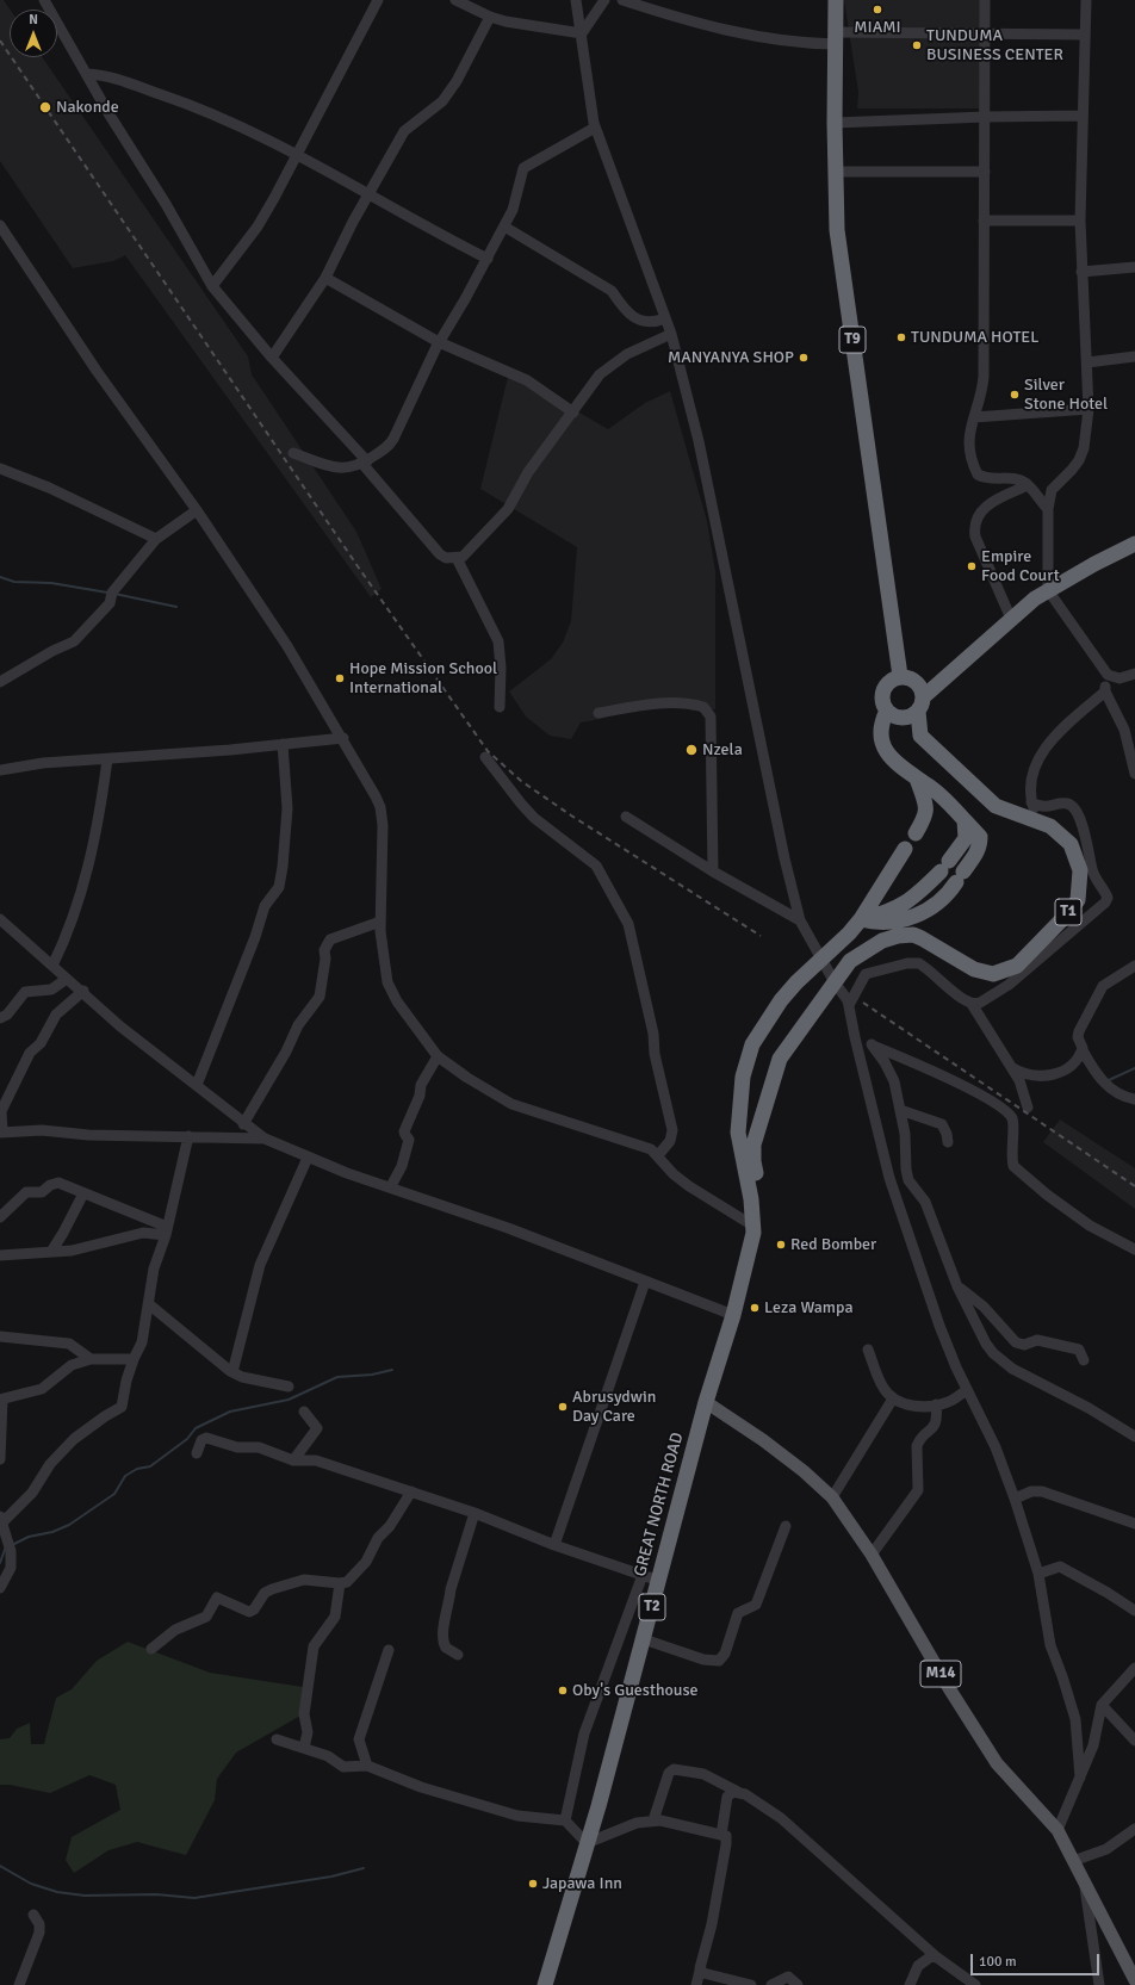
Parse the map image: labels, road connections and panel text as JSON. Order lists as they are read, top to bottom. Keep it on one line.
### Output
{"streets":{"highway":["T9","T1","GREAT NORTH ROAD","T2"],"main road":["M14"]},"crossings":[["T9","T1"],["T1","GREAT NORTH ROAD"],["GREAT NORTH ROAD","M14"]],"places":["MIAMI","TUNDUMA BUSINESS CENTER","Nakonde","TUNDUMA HOTEL","MANYANYA SHOP","Silver Stone Hotel","Empire Food Court","Hope Mission School International","Nzela","Red Bomber","Leza Wampa","Abrusydwin Day Care","Oby's Guesthouse","Japawa Inn"],"scale_bar":"100 m","north":"top"}
